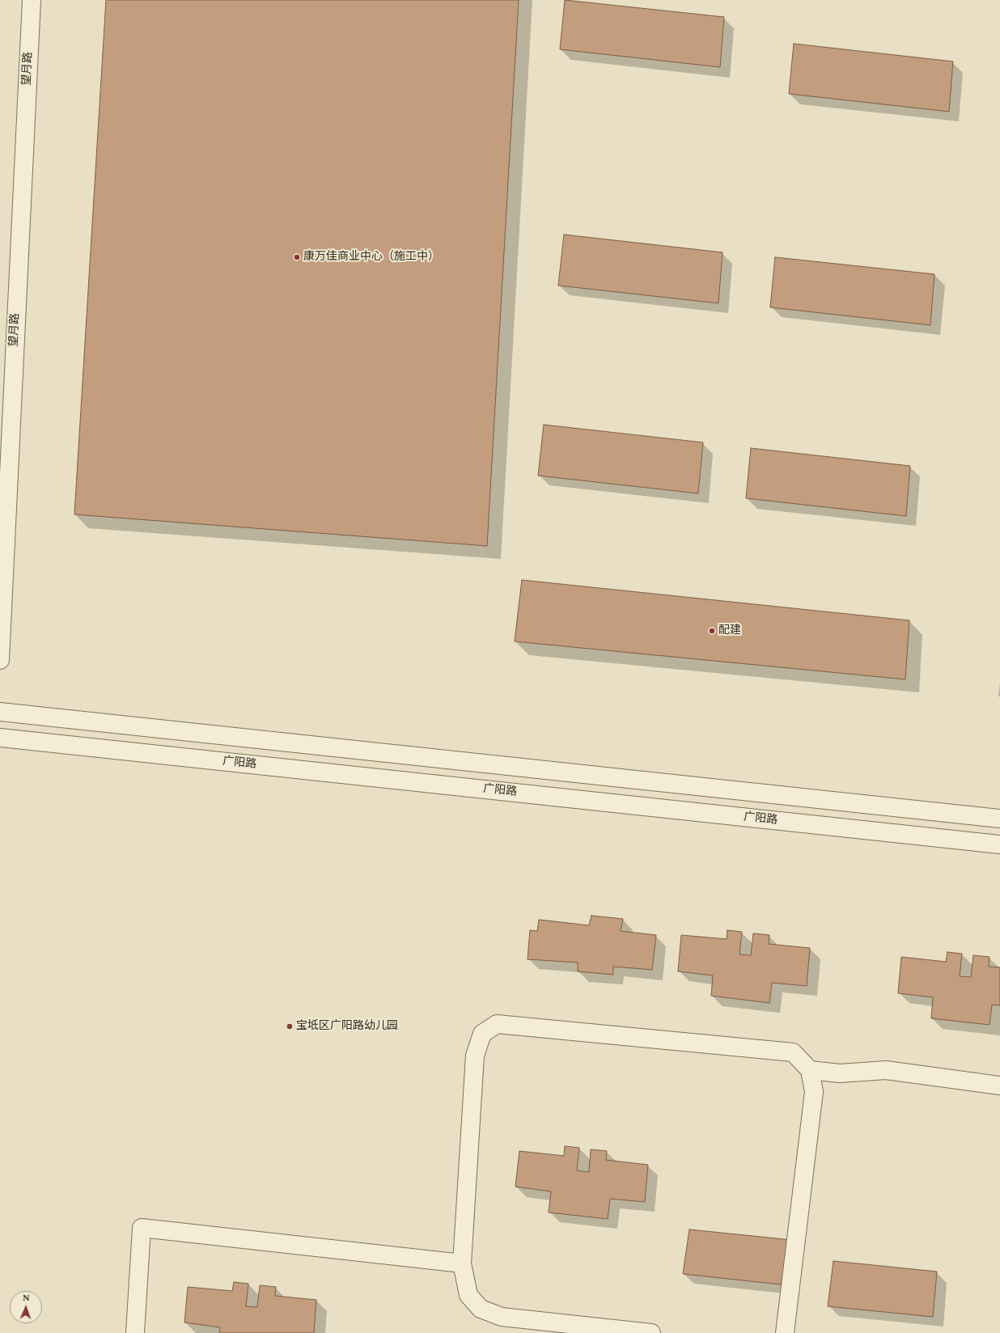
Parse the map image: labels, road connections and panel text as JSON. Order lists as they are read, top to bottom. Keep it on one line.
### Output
{"streets":{"street":["望月路","广阳路"]},"places":["康万佳商业中心（施工中）","配建","宝坻区广阳路幼儿园"],"north":"top"}
